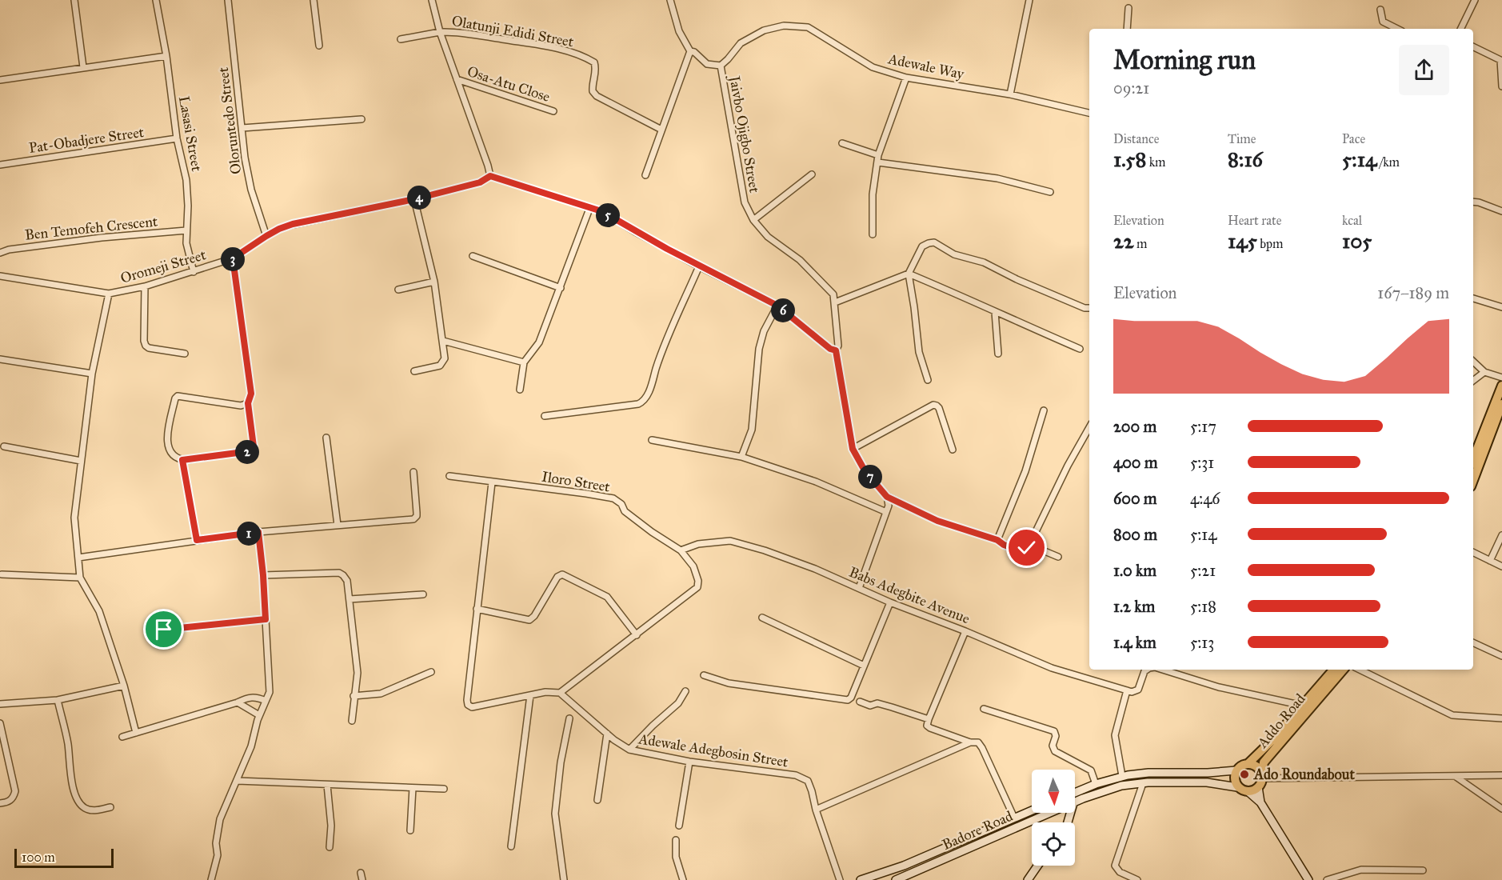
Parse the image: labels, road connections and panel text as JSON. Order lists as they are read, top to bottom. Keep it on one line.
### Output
{"streets":{"main road":["Addo Road","Badore Road"],"street":["Olatunji Edidi Street","Adewale Way","Osa-Atu Close","Oloruntedo Street","Lasasi Street","Jaivbo Ojigbo Street","Pat-Obadjere Street","Ben Temofeh Crescent","Oromeji Street","Iloro Street","Babs Adegbite Avenue","Adewale Adegbosin Street"]},"crossings":[["Olatunji Edidi Street","Osa-Atu Close"],["Olatunji Edidi Street","Oromeji Street"],["Adewale Way","Jaivbo Ojigbo Street"],["Oloruntedo Street","Oromeji Street"],["Lasasi Street","Pat-Obadjere Street"],["Lasasi Street","Ben Temofeh Crescent"],["Lasasi Street","Oromeji Street"],["Iloro Street","Babs Adegbite Avenue"],["Addo Road","Badore Road"]],"places":["Ado Roundabout"],"scale_bar":"100 m","north":"bottom","page":{"heading":["Morning run","09:21"],"stats":[["Distance","1.58 km"],["Time","8:16"],["Pace","5:14 /km"],["Elevation","22 m"],["Heart rate","145 bpm"],["kcal","105"]],"pins":["4","5","3","6","2","7","1"],"chart":["Elevation","167–189 m"],"list":[{"name":"200 m","note":"5:17"},{"name":"400 m","note":"5:31"},{"name":"600 m","note":"4:46"},{"name":"800 m","note":"5:14"},{"name":"1.0 km","note":"5:21"},{"name":"1.2 km","note":"5:18"},{"name":"1.4 km","note":"5:13"}],"scale":"100 m"}}
